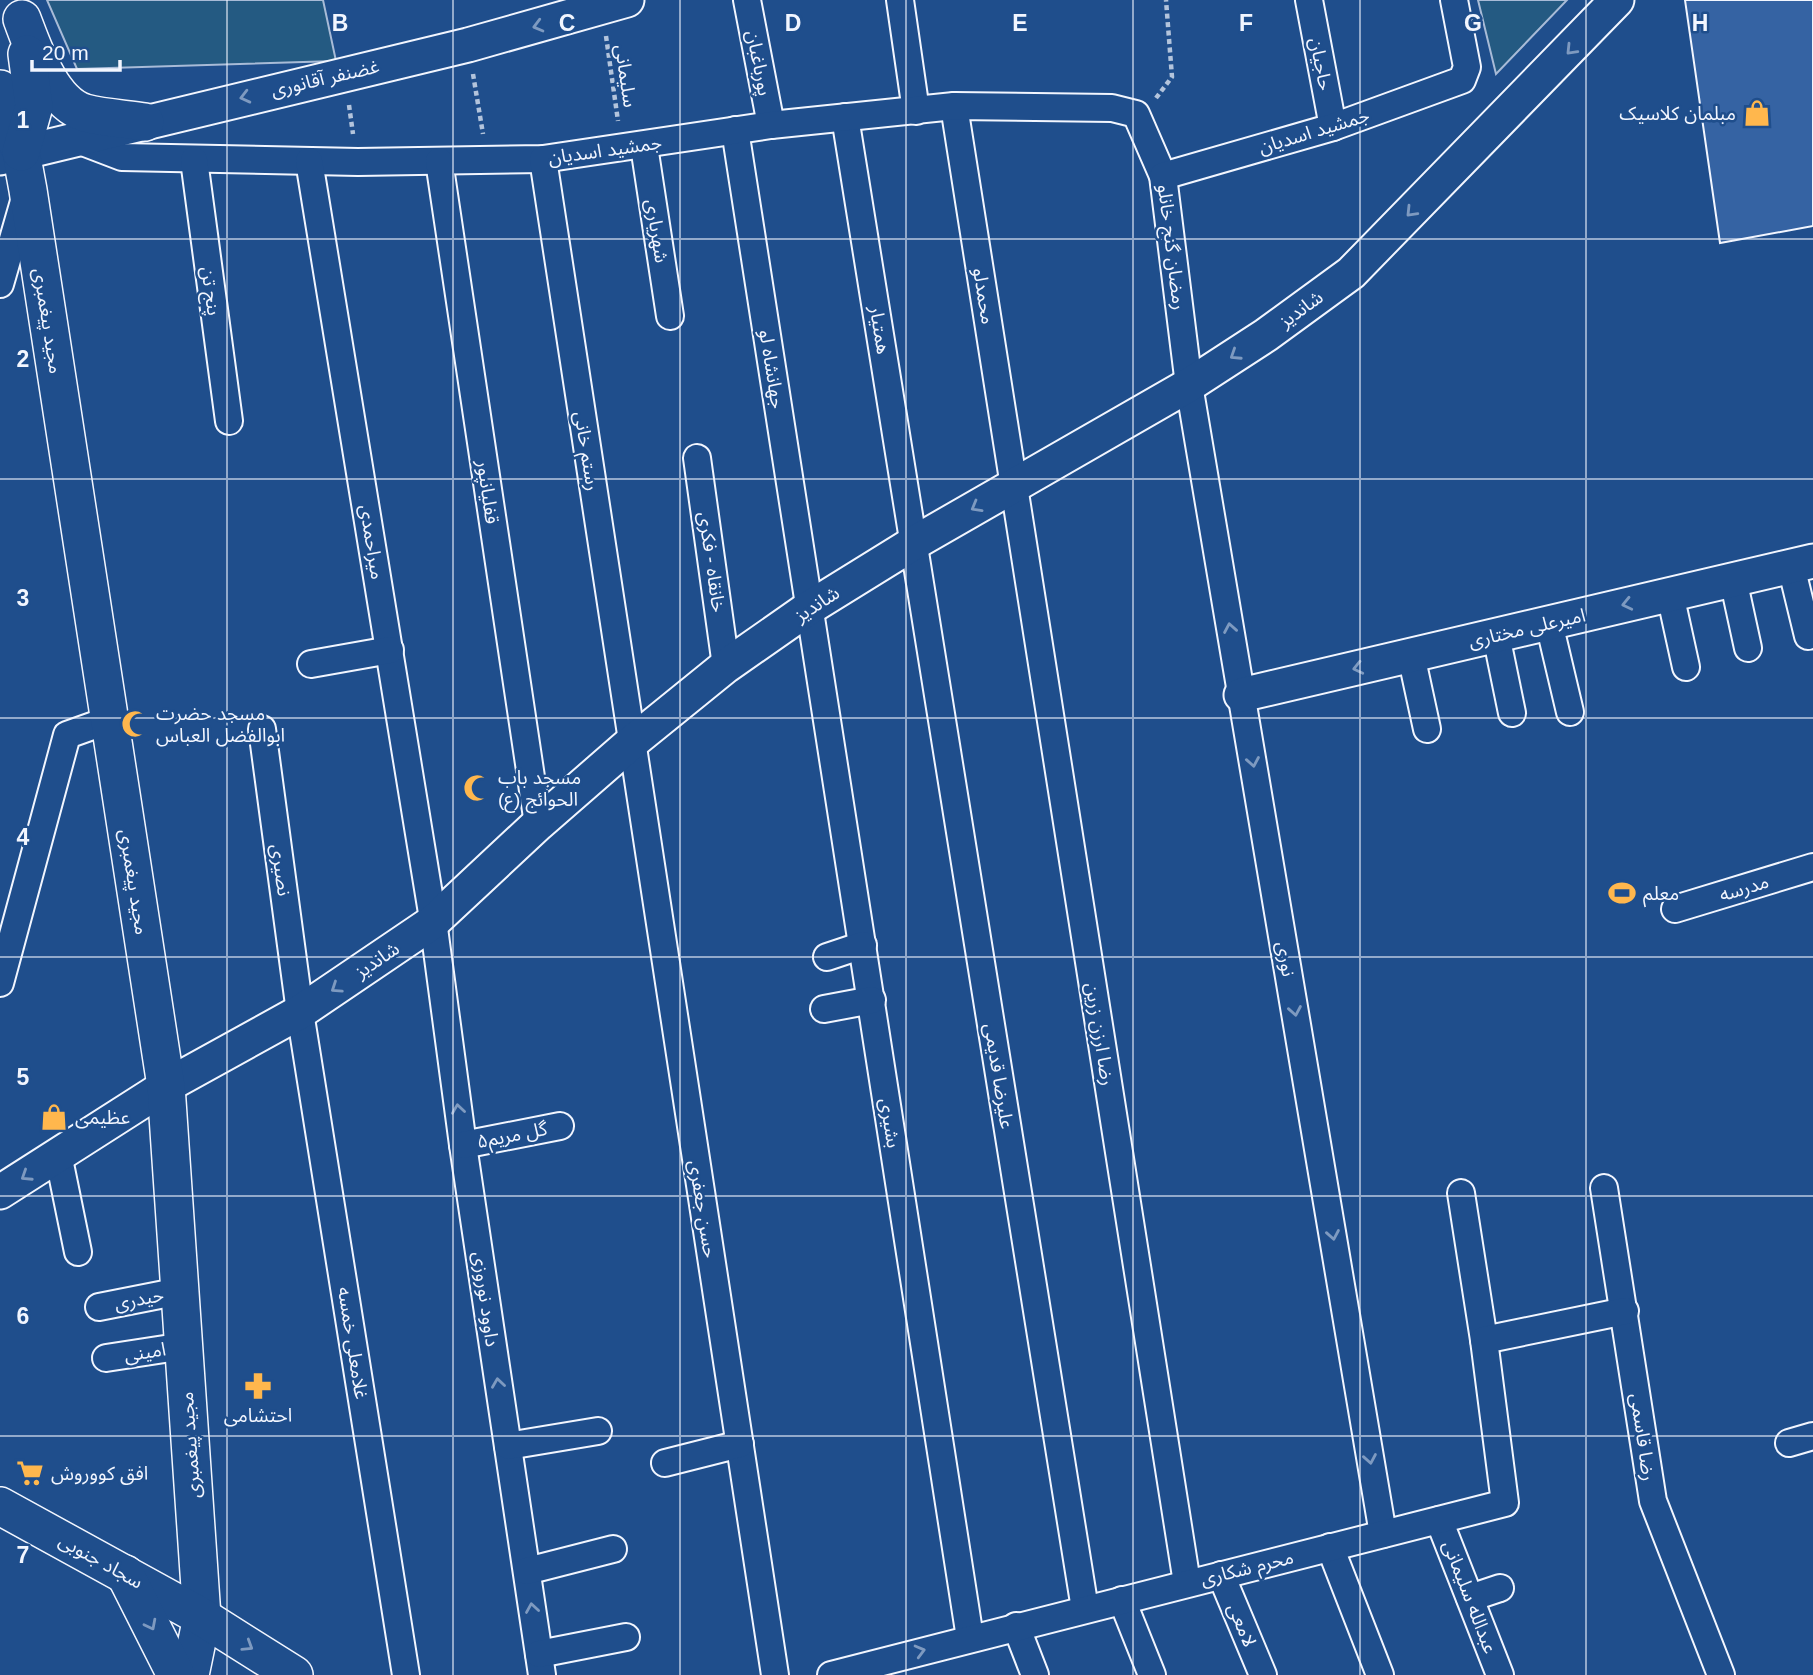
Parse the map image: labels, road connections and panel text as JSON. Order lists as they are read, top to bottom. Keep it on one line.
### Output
{"streets":{"main road":["مجید پیغمبری","سجاد جنوبی"],"street":["پورباغبان","حاجیان","غضنفر آقانوری","جمشید اسدیان","شهریاری","رمضان گنج خانلو","پنج تن","محمدلو","شاندیز","همتیار","جهانشاه لو","رستم خانی","قفلیانپور","میراحمدی","خانقاه - فکری","امیرعلی مختاری","نصیری","مدرسه","نوری","رضا ارزن زرین","علیرضا قدیمی","بشیری","گل مریم۵","حسن جعفری","حیدری","داوود نوروزی","غلامعلی خمسه","امینی","رضا قاسمی","محرم شکاری","عبدالله سلیمانی","لامعی"],"path":["سلیمانی"]},"crossings":[["پورباغبان","جمشید اسدیان"],["حاجیان","جمشید اسدیان"],["سلیمانی","غضنفر آقانوری"],["سلیمانی","جمشید اسدیان"],["سلیمانی","شهریاری"],["غضنفر آقانوری","جمشید اسدیان"],["غضنفر آقانوری","مجید پیغمبری"],["جمشید اسدیان","شهریاری"],["جمشید اسدیان","رمضان گنج خانلو"],["جمشید اسدیان","پنج تن"],["جمشید اسدیان","محمدلو"],["جمشید اسدیان","همتیار"],["جمشید اسدیان","جهانشاه لو"],["جمشید اسدیان","رستم خانی"],["جمشید اسدیان","قفلیانپور"],["جمشید اسدیان","میراحمدی"],["رمضان گنج خانلو","شاندیز"],["رمضان گنج خانلو","نوری"],["محمدلو","شاندیز"],["محمدلو","رضا ارزن زرین"],["شاندیز","مجید پیغمبری"],["شاندیز","همتیار"],["شاندیز","جهانشاه لو"],["شاندیز","رستم خانی"],["شاندیز","قفلیانپور"],["شاندیز","میراحمدی"],["شاندیز","خانقاه - فکری"],["شاندیز","نصیری"],["شاندیز","نوری"],["شاندیز","رضا ارزن زرین"],["شاندیز","علیرضا قدیمی"],["شاندیز","بشیری"],["شاندیز","حسن جعفری"],["شاندیز","داوود نوروزی"],["شاندیز","غلامعلی خمسه"],["مجید پیغمبری","حیدری"],["مجید پیغمبری","امینی"],["مجید پیغمبری","سجاد جنوبی"],["همتیار","علیرضا قدیمی"],["جهانشاه لو","بشیری"],["رستم خانی","حسن جعفری"],["میراحمدی","داوود نوروزی"],["امیرعلی مختاری","نوری"],["نصیری","غلامعلی خمسه"],["نوری","محرم شکاری"],["رضا ارزن زرین","محرم شکاری"],["علیرضا قدیمی","محرم شکاری"],["بشیری","محرم شکاری"],["گل مریم۵","داوود نوروزی"],["محرم شکاری","عبدالله سلیمانی"],["محرم شکاری","لامعی"]],"one_way":["غضنفر آقانوری","شاندیز","امیرعلی مختاری","داوود نوروزی"],"places":{"shop":["مبلمان کلاسیک","عظیمی"],"mosque":["مسجد حضرت ابوالفضل العباس","مسجد باب الحوائج (ع)"],"sports":["معلم"],"pharmacy":["احتشامی"],"supermarket":["افق کووروش"]},"scale_bar":"20 m","grid":{"columns":["B","C","D","E","F","G","H"],"rows":["1","2","3","4","5","6","7"]}}
